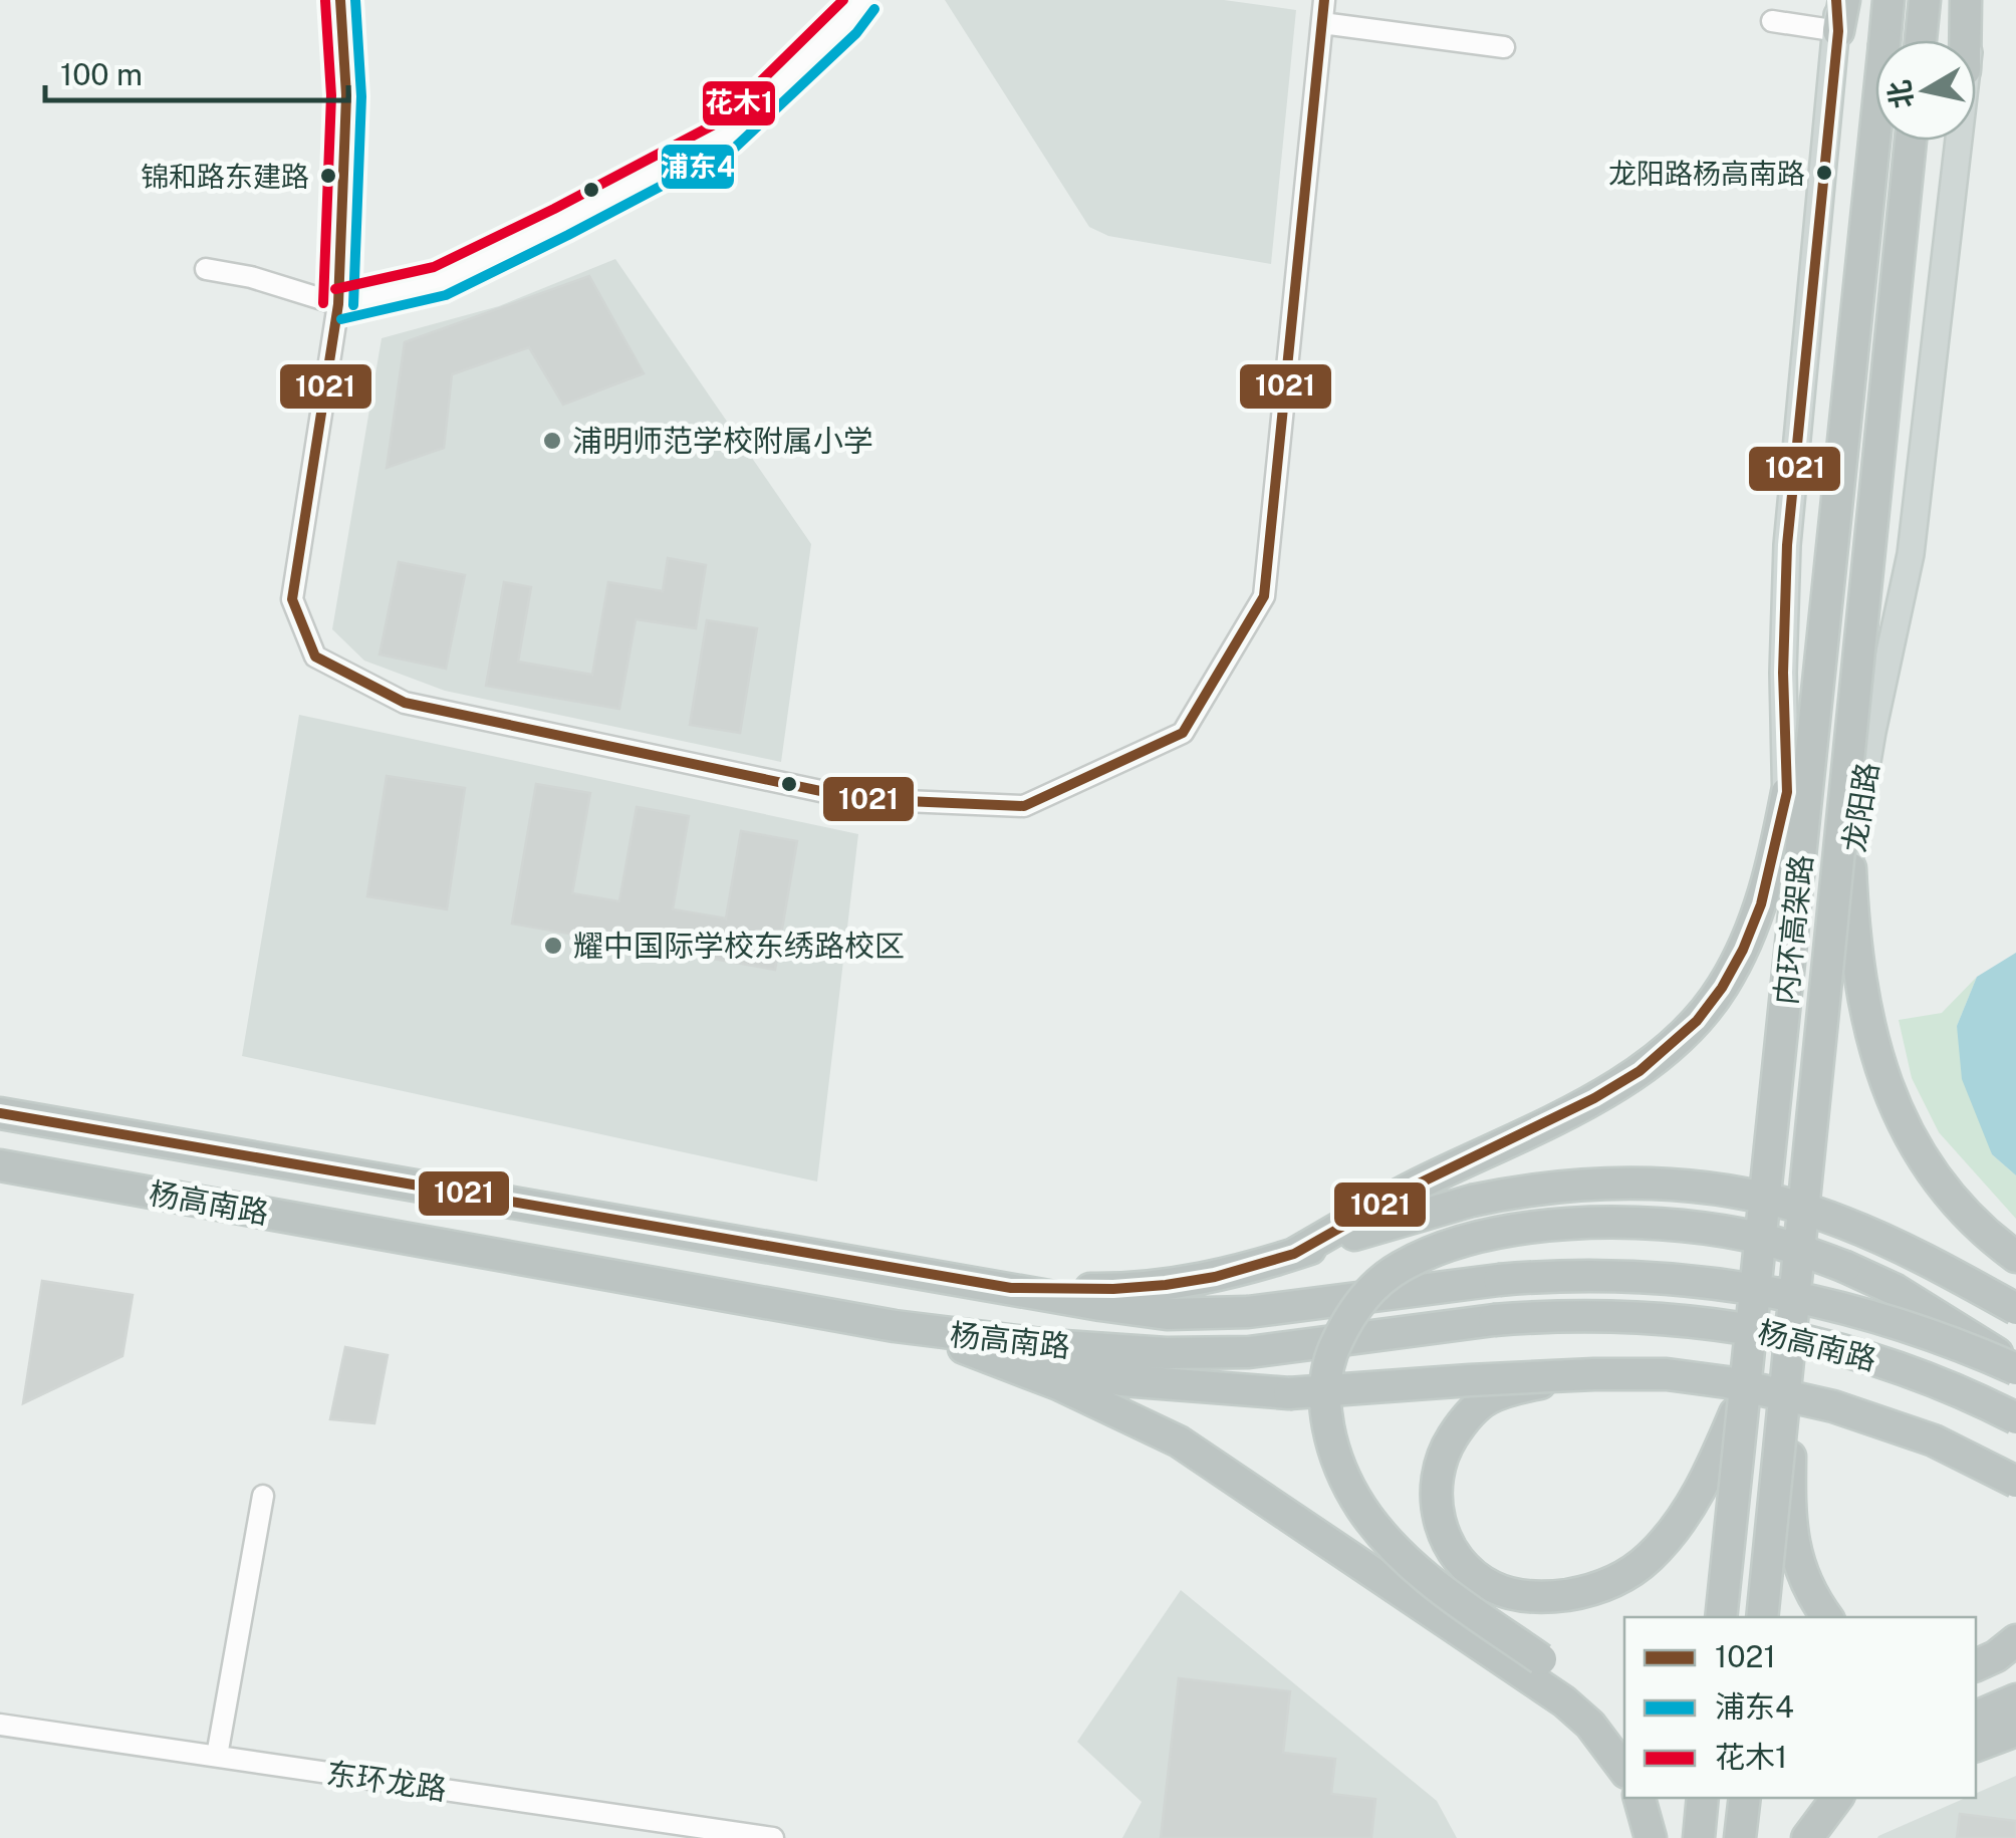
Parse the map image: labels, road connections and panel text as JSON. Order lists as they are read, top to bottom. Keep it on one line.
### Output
{"streets":{"highway":["内环高架路","杨高南路"],"main road":["龙阳路"],"street":["东环龙路"]},"places":["龙阳路杨高南路","锦和路东建路","浦明师范学校附属小学","耀中国际学校东绣路校区"],"lines":["transit line 1021","transit line 浦东4","transit line 花木1"],"legend":["1021","浦东4","花木1"],"scale_bar":"100 m","north":"left"}
